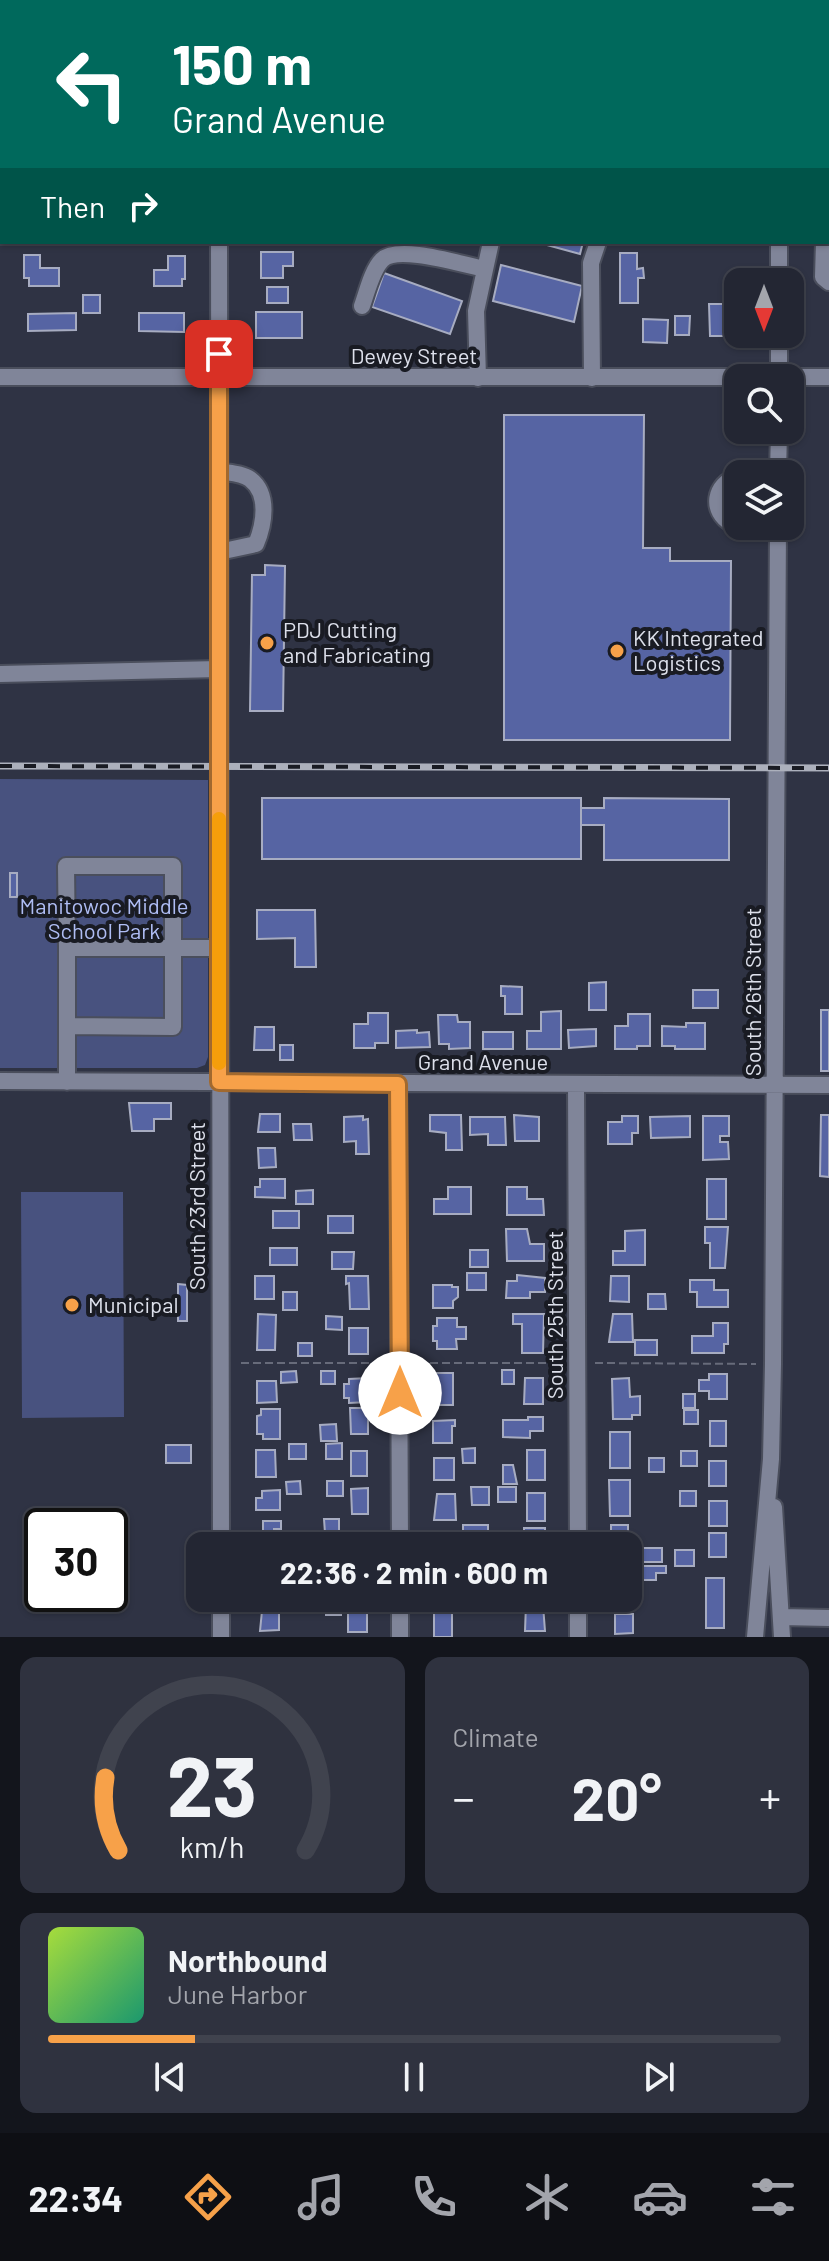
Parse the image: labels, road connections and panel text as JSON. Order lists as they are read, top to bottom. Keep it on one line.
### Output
{"streets":{"street":["Dewey Street","South 26th Street","Grand Avenue","South 23rd Street","South 25th Street"]},"crossings":[["Dewey Street","South 23rd Street"],["South 26th Street","Grand Avenue"],["Grand Avenue","South 23rd Street"],["Grand Avenue","South 25th Street"]],"parks":["Manitowoc Middle School Park"],"places":["PDJ Cutting and Fabricating","KK Integrated Logistics","Municipal"],"north":"bottom","page":{"turn":["150 m","Grand Avenue"],"then":"Then","limit":"30","trip":"22:36 · 2 min · 600 m","tile":"Climate","heat":["−","20°","+"],"song":["Northbound","June Harbor"],"tabs":"22:34","gauge":["23","km/h"]}}
